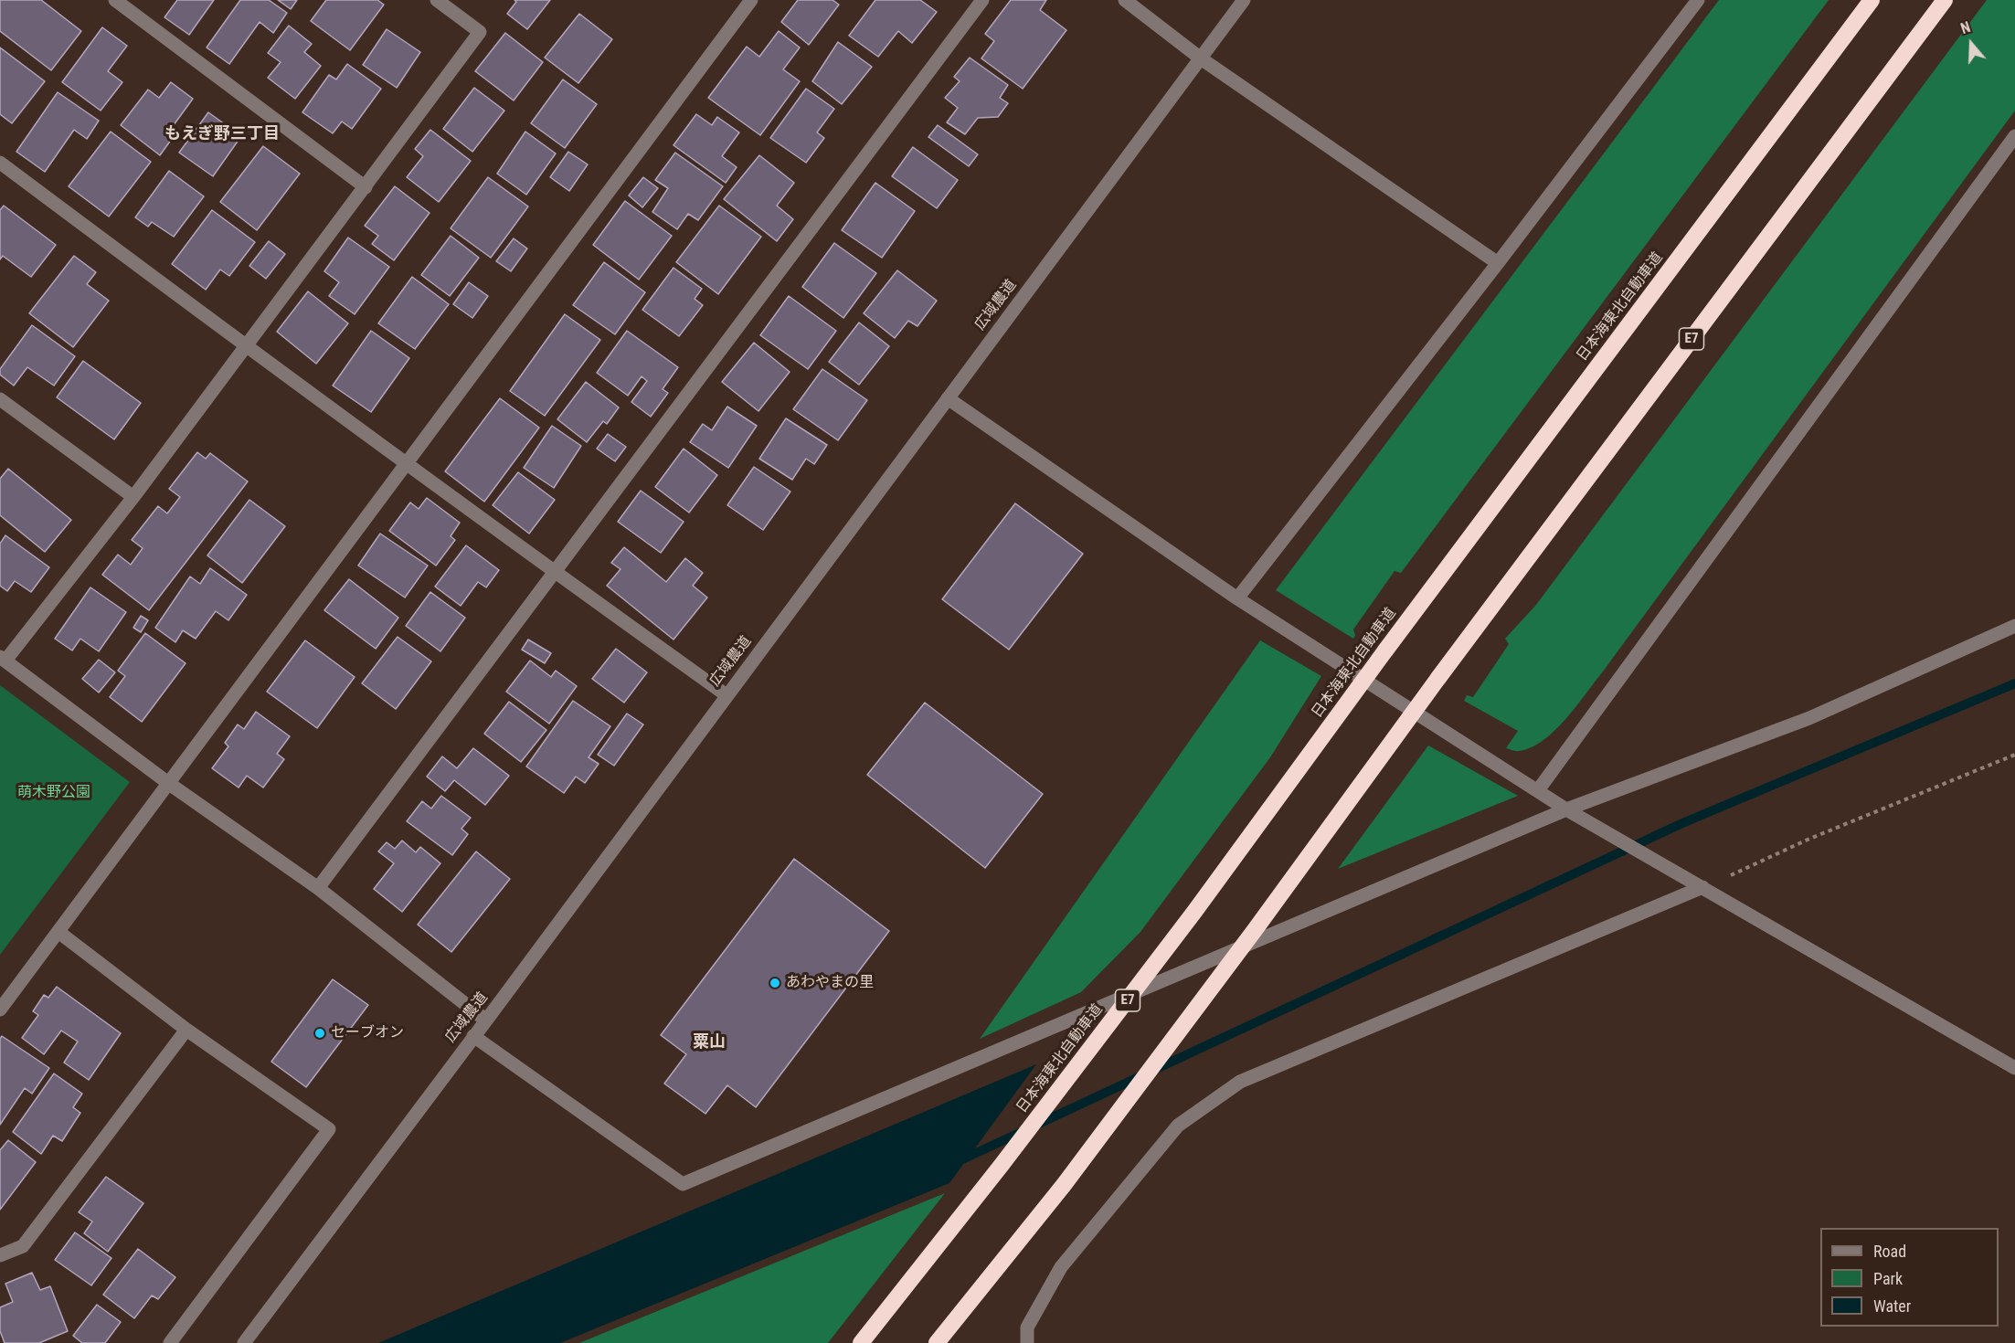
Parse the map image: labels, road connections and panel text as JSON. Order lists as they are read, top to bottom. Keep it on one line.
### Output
{"streets":{"highway":["日本海東北自動車道","E7"],"street":["広域農道"]},"districts":["もえぎ野三丁目","粟山"],"parks":["萌木野公園"],"places":["あわやまの里","セーブオン"],"legend":["Road","Park","Water"],"north":"top"}
